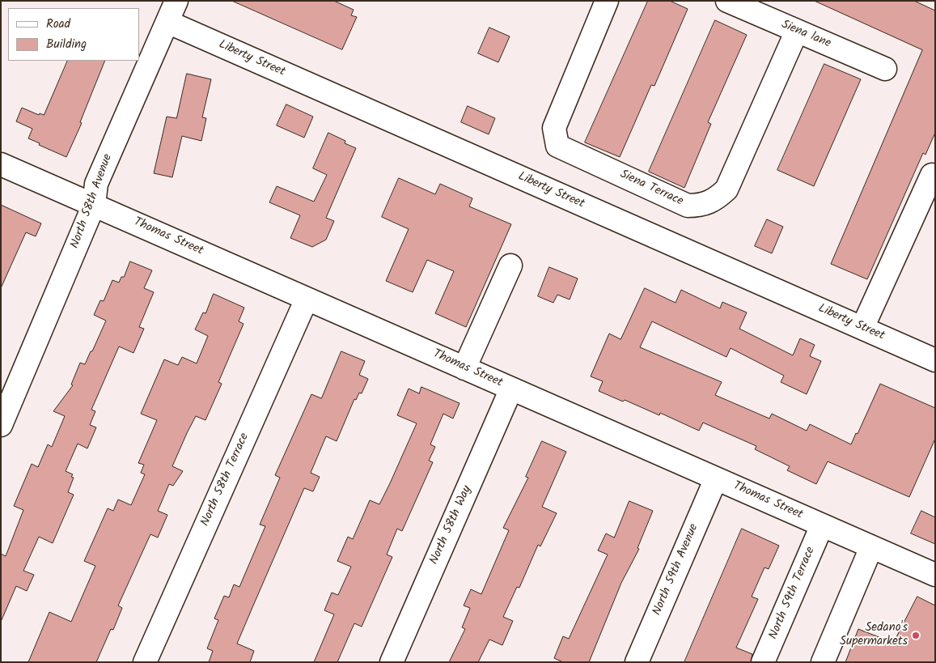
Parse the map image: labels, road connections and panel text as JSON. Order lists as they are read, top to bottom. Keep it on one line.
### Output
{"streets":{"street":["Siena lane","Liberty Street","Siena Terrace","North 58th Avenue","Thomas Street","North 58th Terrace","North 58th Way","North 59th Avenue","North 59th Terrace"]},"crossings":[["Siena lane","Siena Terrace"],["Liberty Street","North 58th Avenue"],["North 58th Avenue","Thomas Street"],["Thomas Street","North 58th Terrace"],["Thomas Street","North 58th Way"],["Thomas Street","North 59th Avenue"],["Thomas Street","North 59th Terrace"]],"places":["Sedano's Supermarkets"],"legend":["Road","Building"]}
